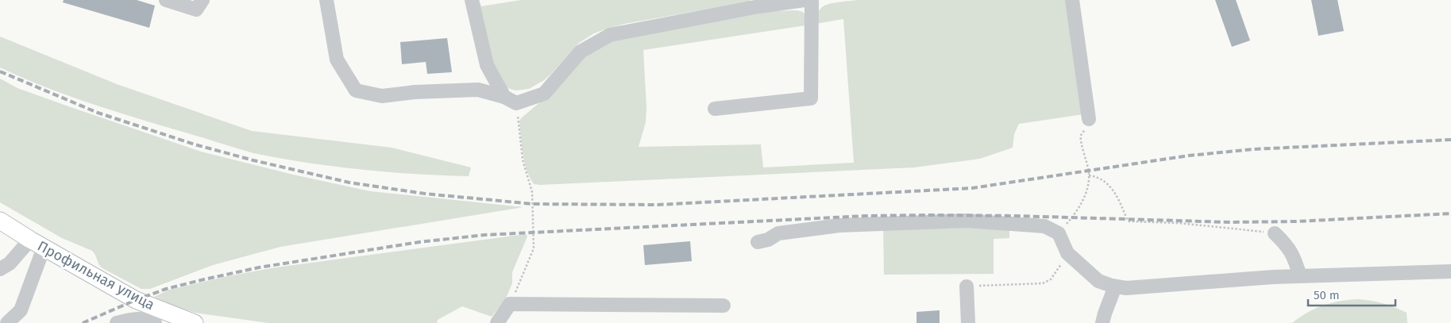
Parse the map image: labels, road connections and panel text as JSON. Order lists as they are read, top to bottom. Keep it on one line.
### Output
{"streets":{"main road":["Профильная улица"]},"scale_bar":"50 m"}
